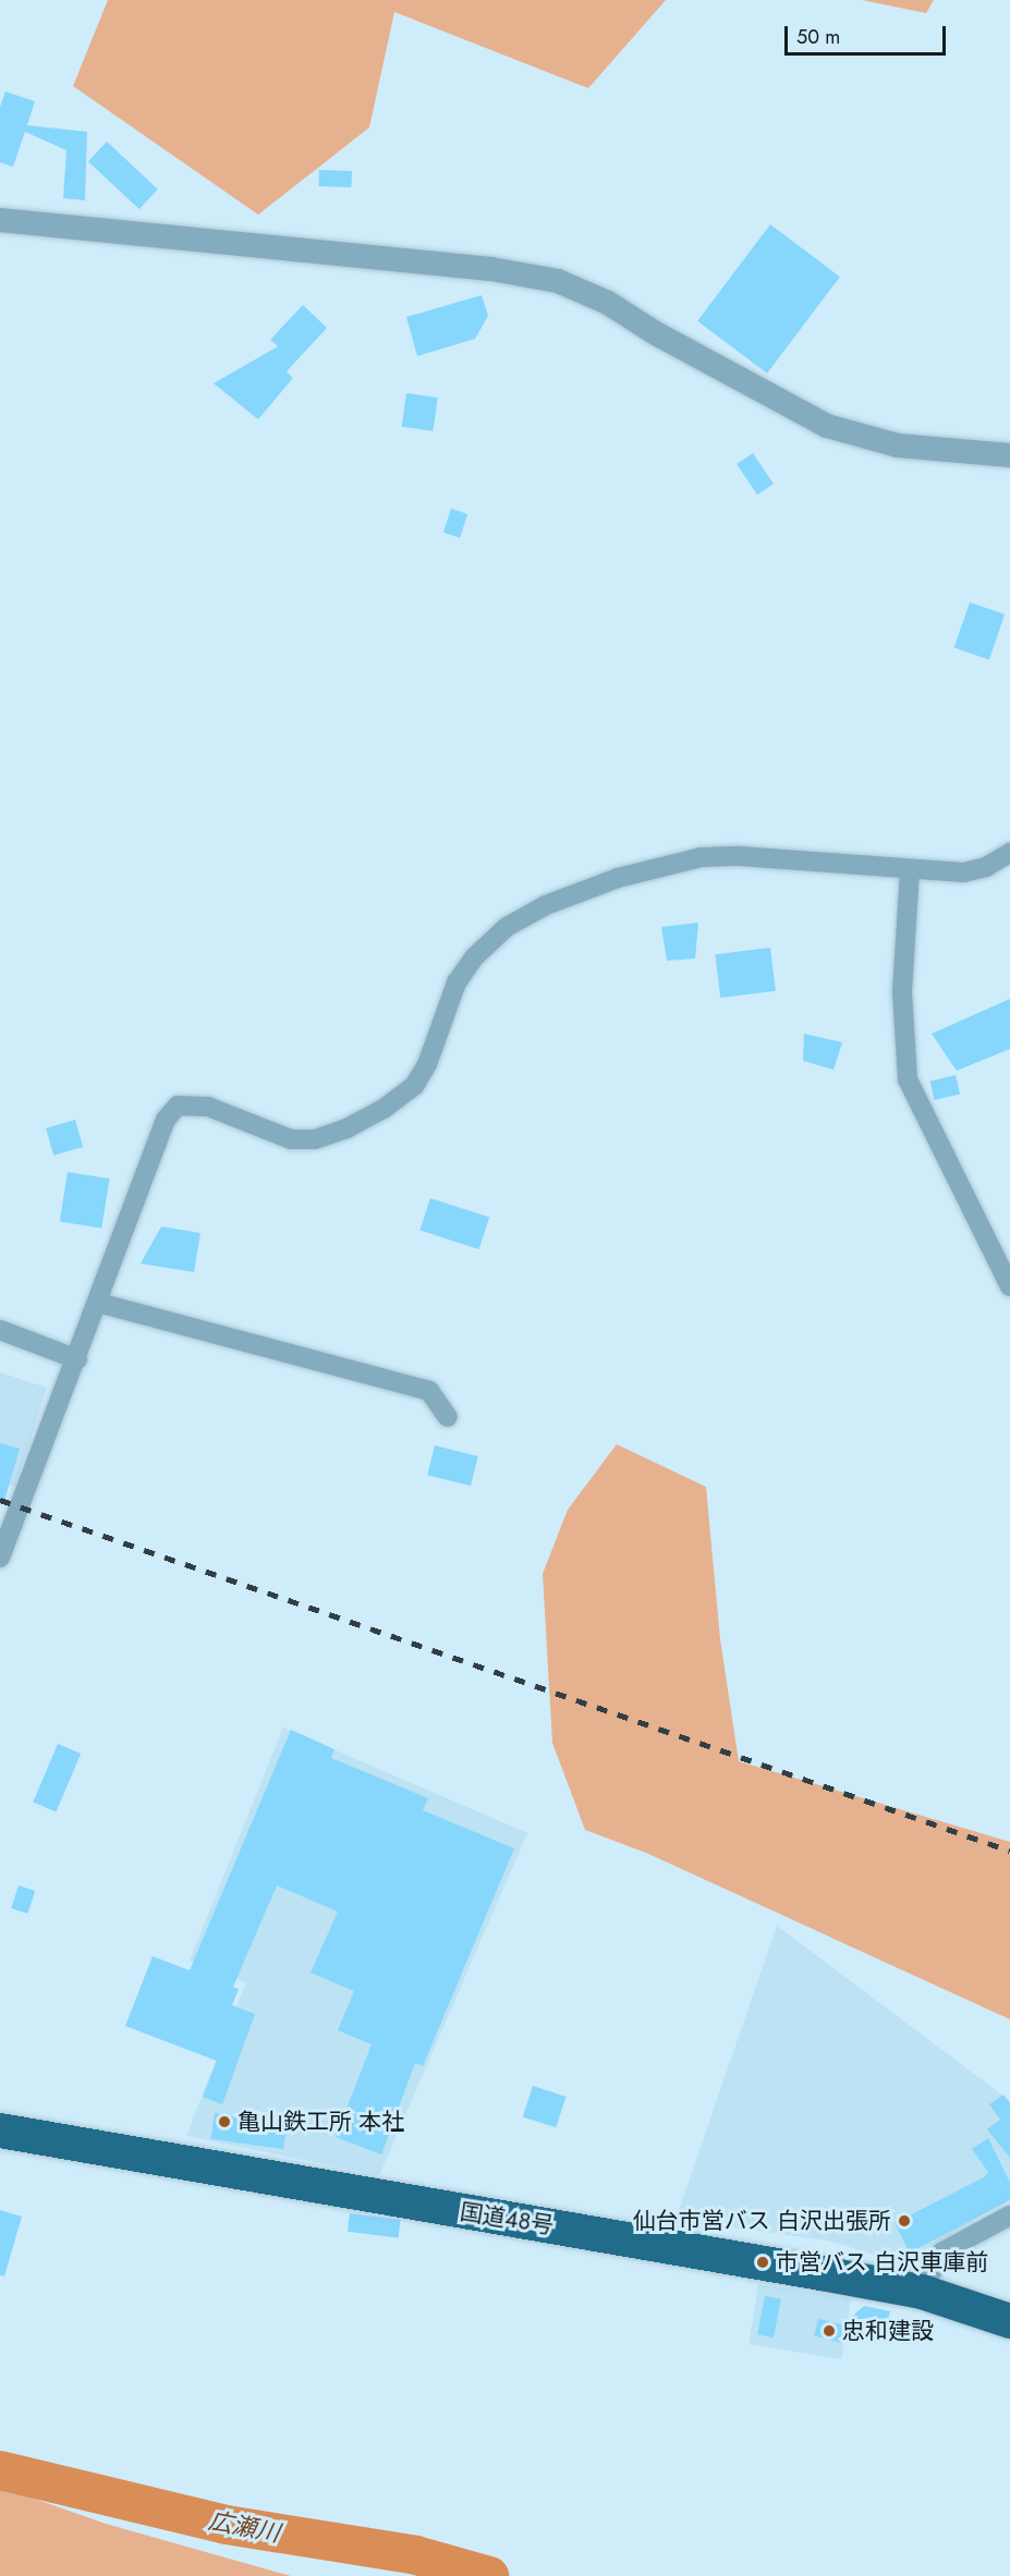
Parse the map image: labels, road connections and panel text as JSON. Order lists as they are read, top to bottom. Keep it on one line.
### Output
{"streets":{"highway":["国道48号"]},"water":["広瀬川"],"places":["亀山鉄工所 本社","仙台市営バス 白沢出張所","市営バス 白沢車庫前","忠和建設"],"scale_bar":"50 m"}
